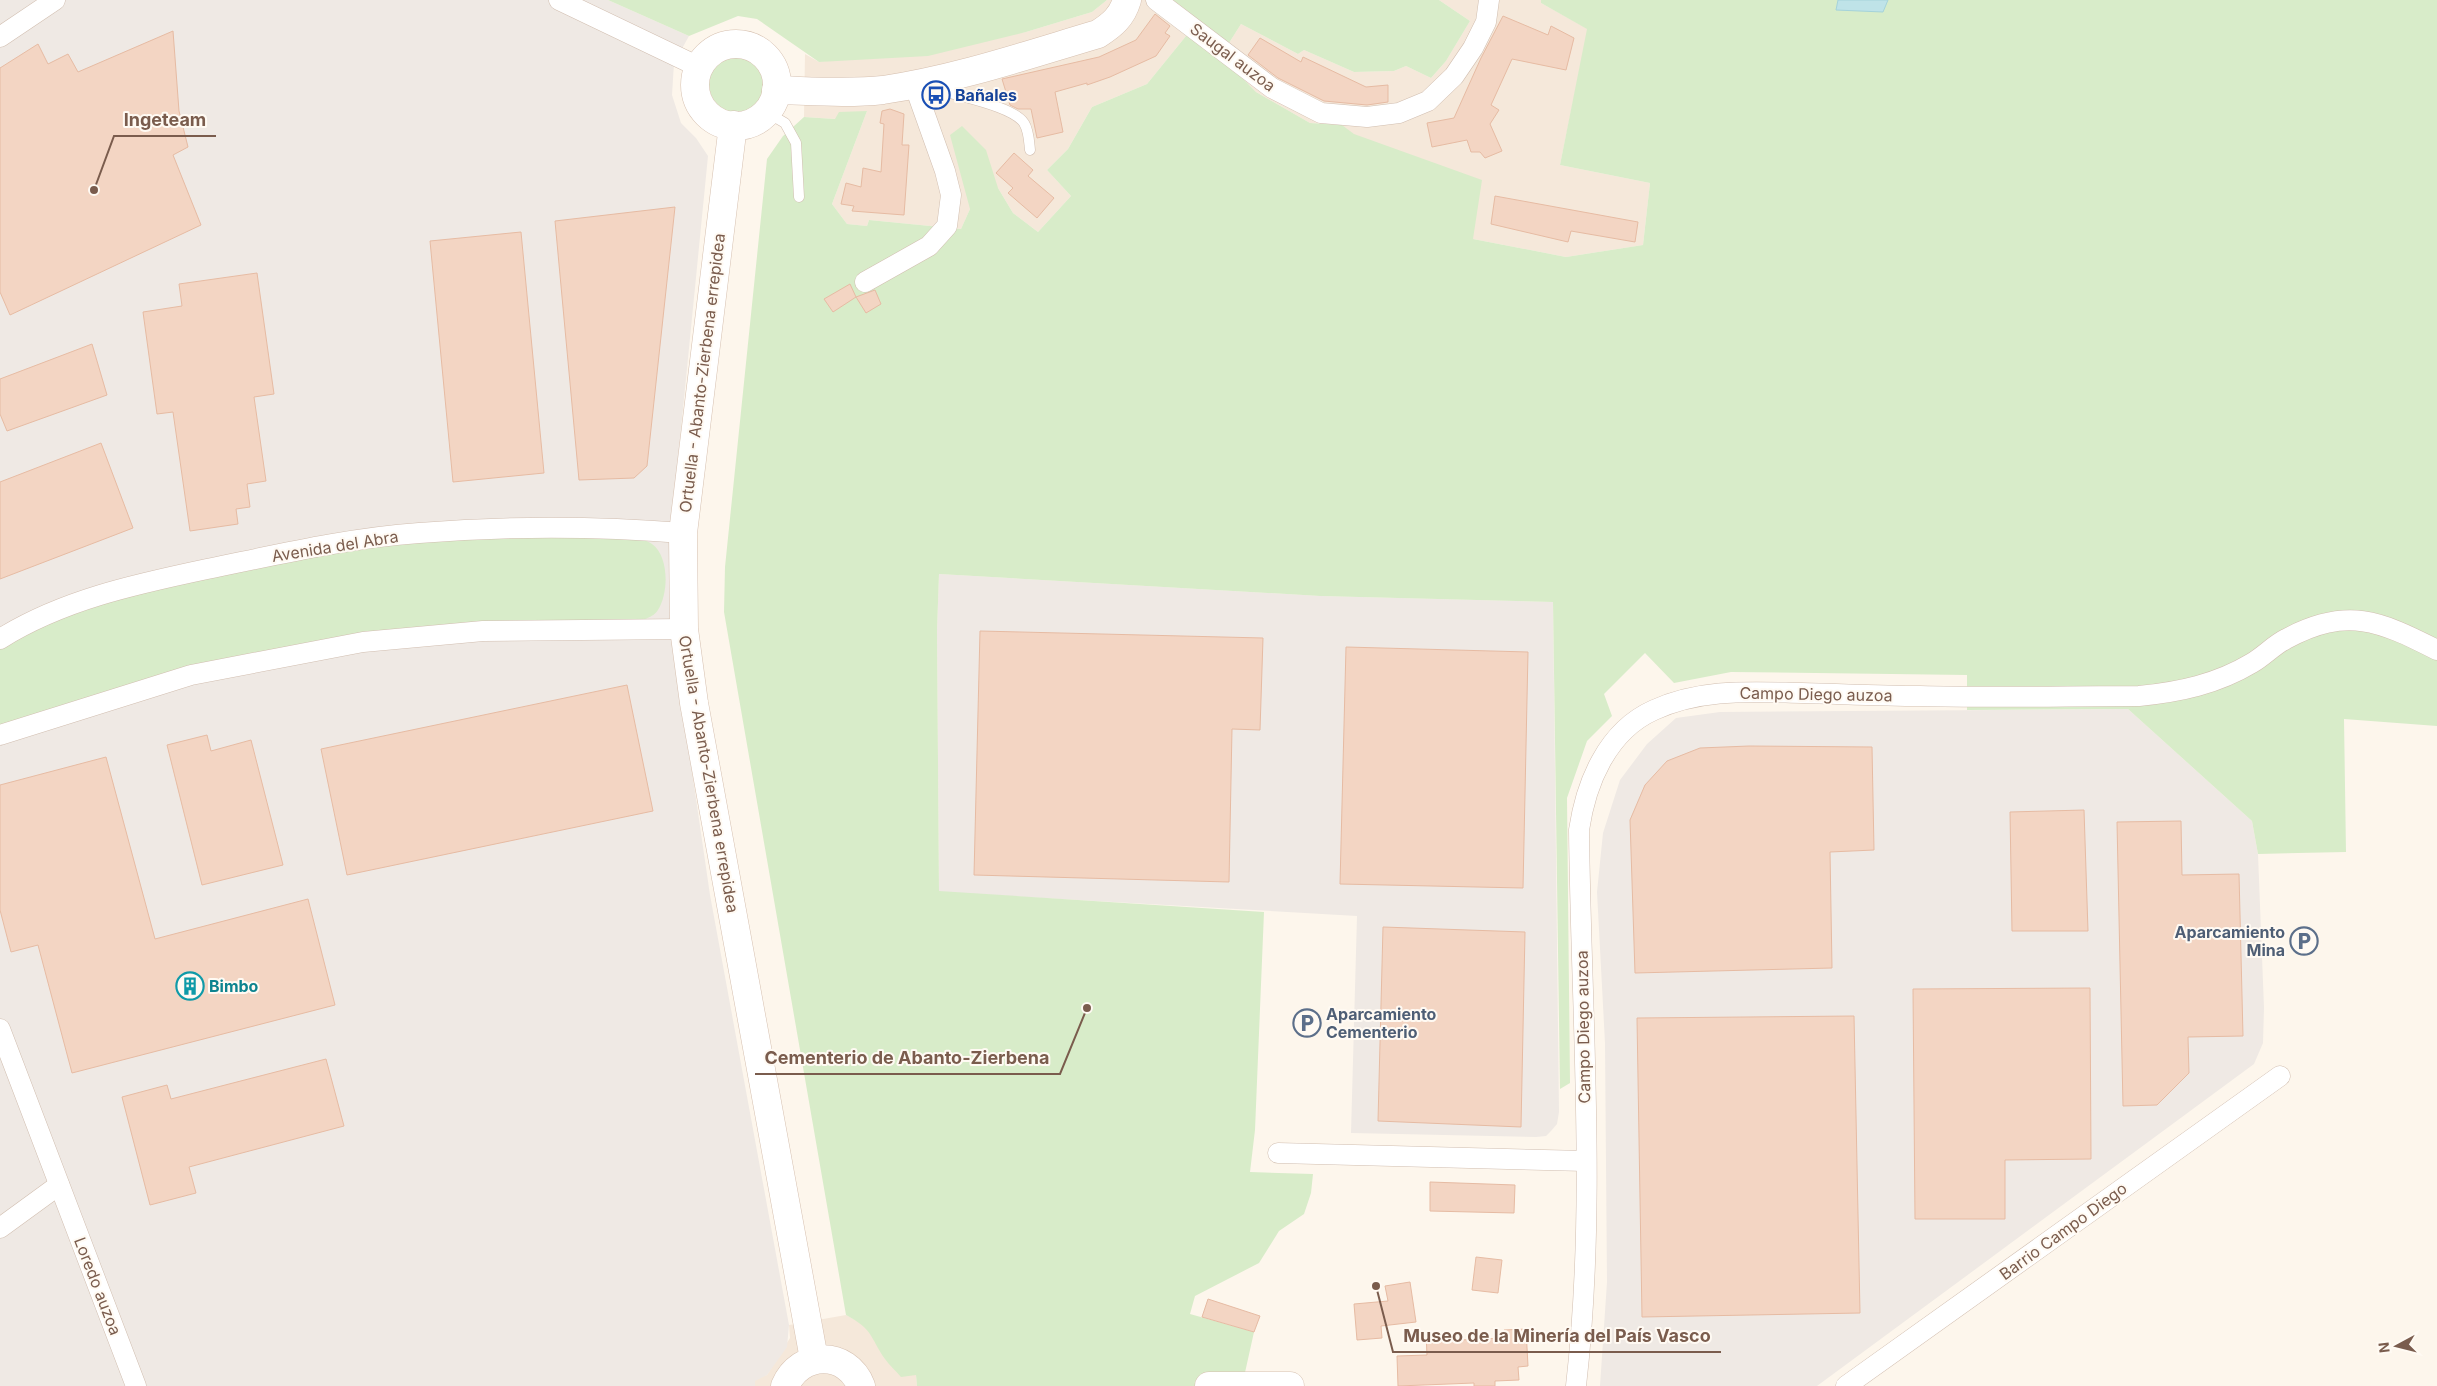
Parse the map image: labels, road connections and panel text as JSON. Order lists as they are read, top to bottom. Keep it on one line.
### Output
{"streets":{"street":["Saugal auzoa","Ortuella - Abanto-Zierbena errepidea","Avenida del Abra","Campo Diego auzoa","Barrio Campo Diego","Loredo auzoa"]},"crossings":[["Ortuella - Abanto-Zierbena errepidea","Avenida del Abra"]],"places":{"bus stop":["Bañales"],"other":["Ingeteam","Cementerio de Abanto-Zierbena","Museo de la Minería del País Vasco"],"parking":["Aparcamiento Mina","Aparcamiento Cementerio"],"building":["Bimbo"]},"north":"left"}
